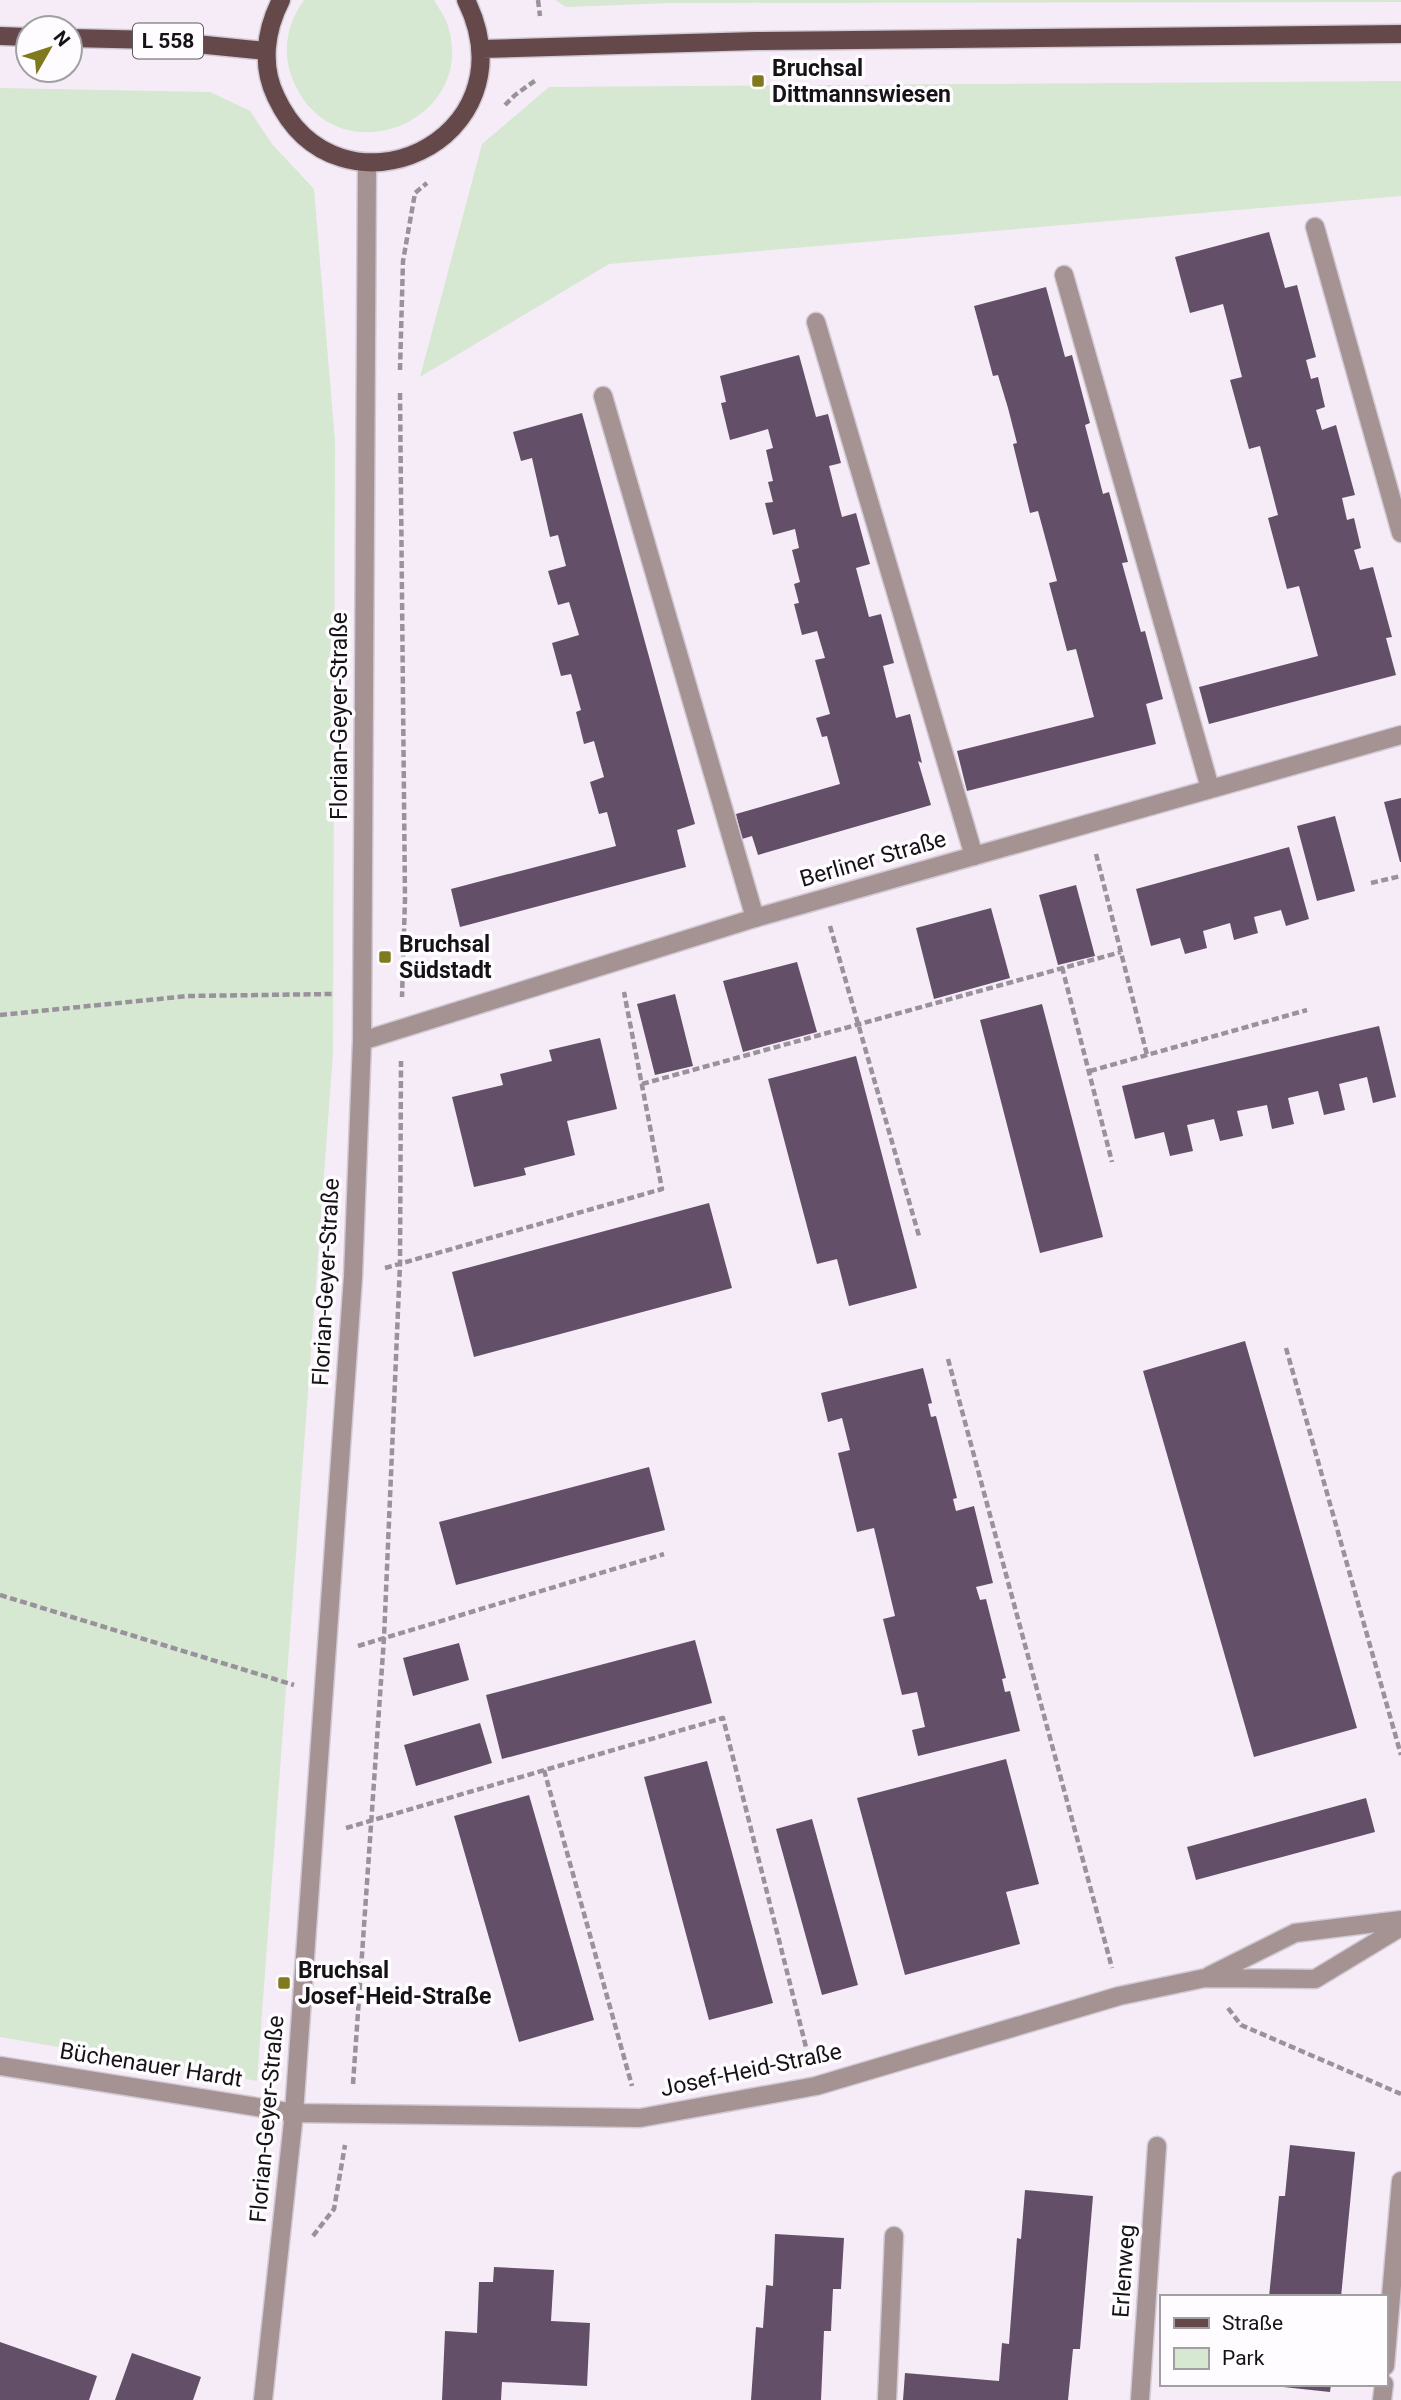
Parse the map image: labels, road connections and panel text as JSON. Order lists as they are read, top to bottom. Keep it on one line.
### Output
{"streets":{"main road":["L 558"],"street":["Florian-Geyer-Straße","Berliner Straße","Büchenauer Hardt","Josef-Heid-Straße","Erlenweg"]},"crossings":[["Florian-Geyer-Straße","Berliner Straße"],["Florian-Geyer-Straße","Büchenauer Hardt"],["Florian-Geyer-Straße","Josef-Heid-Straße"],["Büchenauer Hardt","Josef-Heid-Straße"]],"places":{"transit":["Bruchsal Dittmannswiesen","Bruchsal Südstadt","Bruchsal Josef-Heid-Straße"]},"legend":["Straße","Park"],"north":"top right"}
